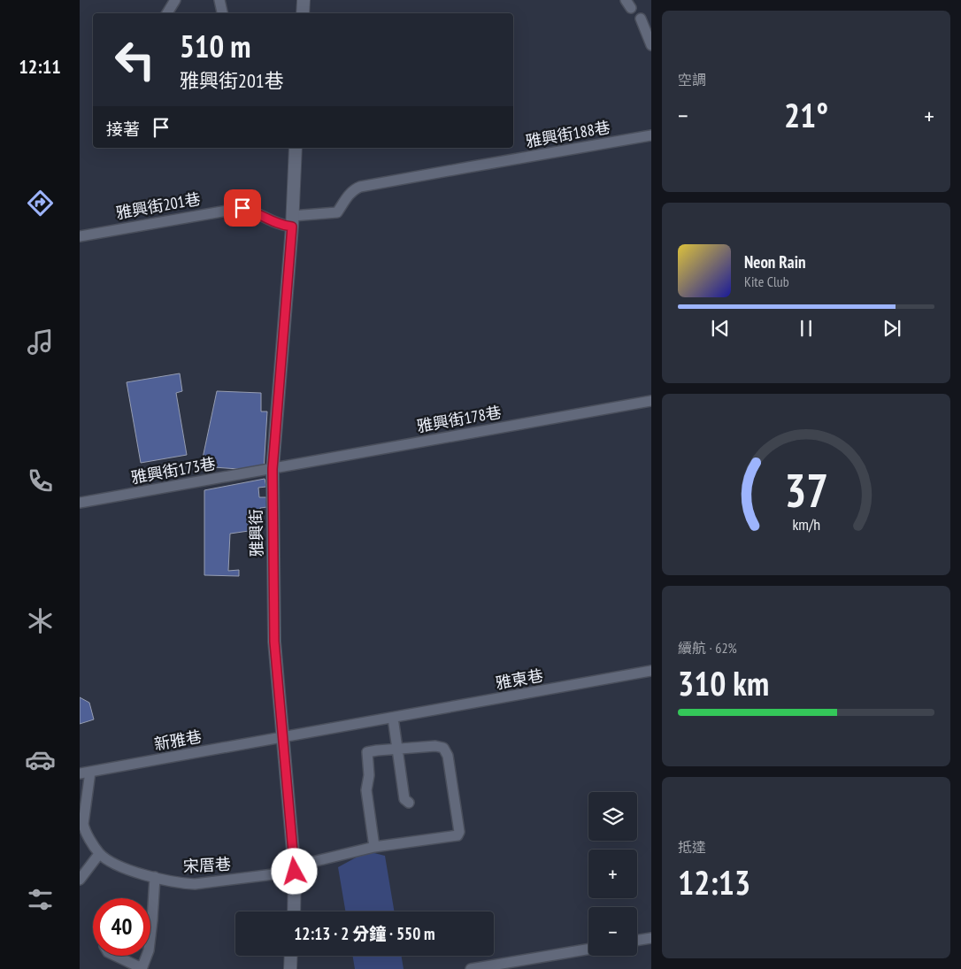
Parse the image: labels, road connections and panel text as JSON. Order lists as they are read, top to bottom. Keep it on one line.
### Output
{"streets":{"street":["雅興街188巷","雅興街201巷","雅興街178巷","雅興街173巷","雅興街","雅東巷","新雅巷","宋厝巷"]},"crossings":[["雅興街188巷","雅興街201巷"],["雅興街188巷","雅興街"],["雅興街201巷","雅興街"],["雅興街178巷","雅興街173巷"],["雅興街178巷","雅興街"],["雅興街173巷","雅興街"],["雅興街","雅東巷"],["雅興街","新雅巷"],["雅興街","宋厝巷"],["雅東巷","新雅巷"],["新雅巷","宋厝巷"]],"page":{"tabs":"12:11","tile":["空調",["續航 · 62%","310 km"],["抵達","12:13"]],"turn":["510 m","雅興街201巷"],"heat":["−","21°","+"],"then":"接著","song":["Neon Rain","Kite Club"],"map_buttons":["+","−"],"limit":"40","trip":"12:13 · 2 分鐘 · 550 m","gauge":["37","km/h"]}}
